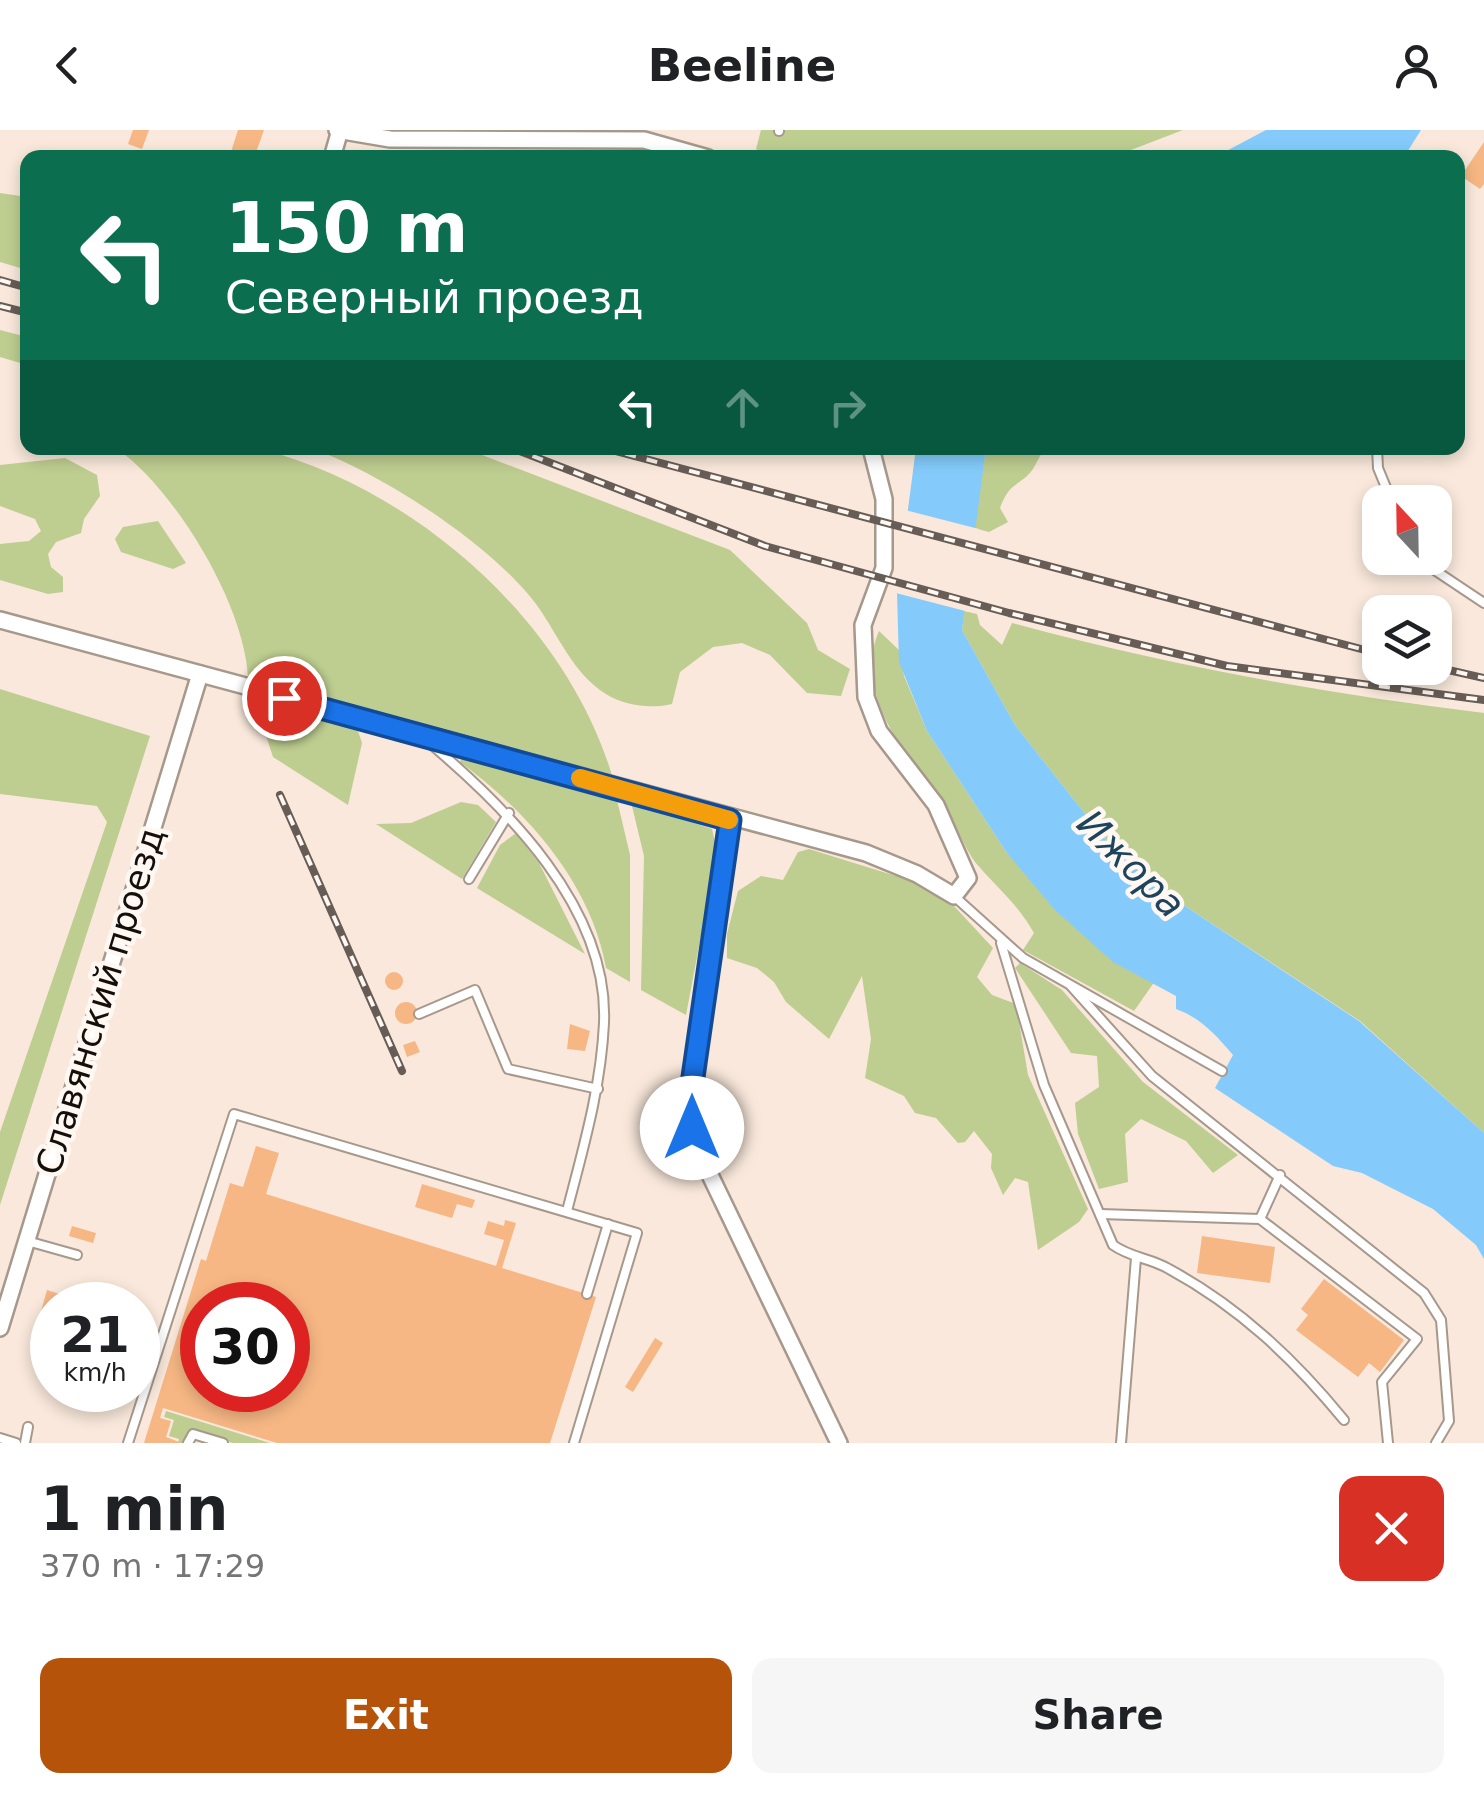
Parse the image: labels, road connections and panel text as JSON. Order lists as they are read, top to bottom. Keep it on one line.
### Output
{"streets":{"street":["Славянский проезд"]},"water":["Ижора"],"north":"top","page":{"header":"Beeline","turn":["150 m","Северный проезд"],"speed":"21 km/h","limit":"30","heading":["1 min","370 m · 17:29"],"buttons":["Exit","Share"]}}
